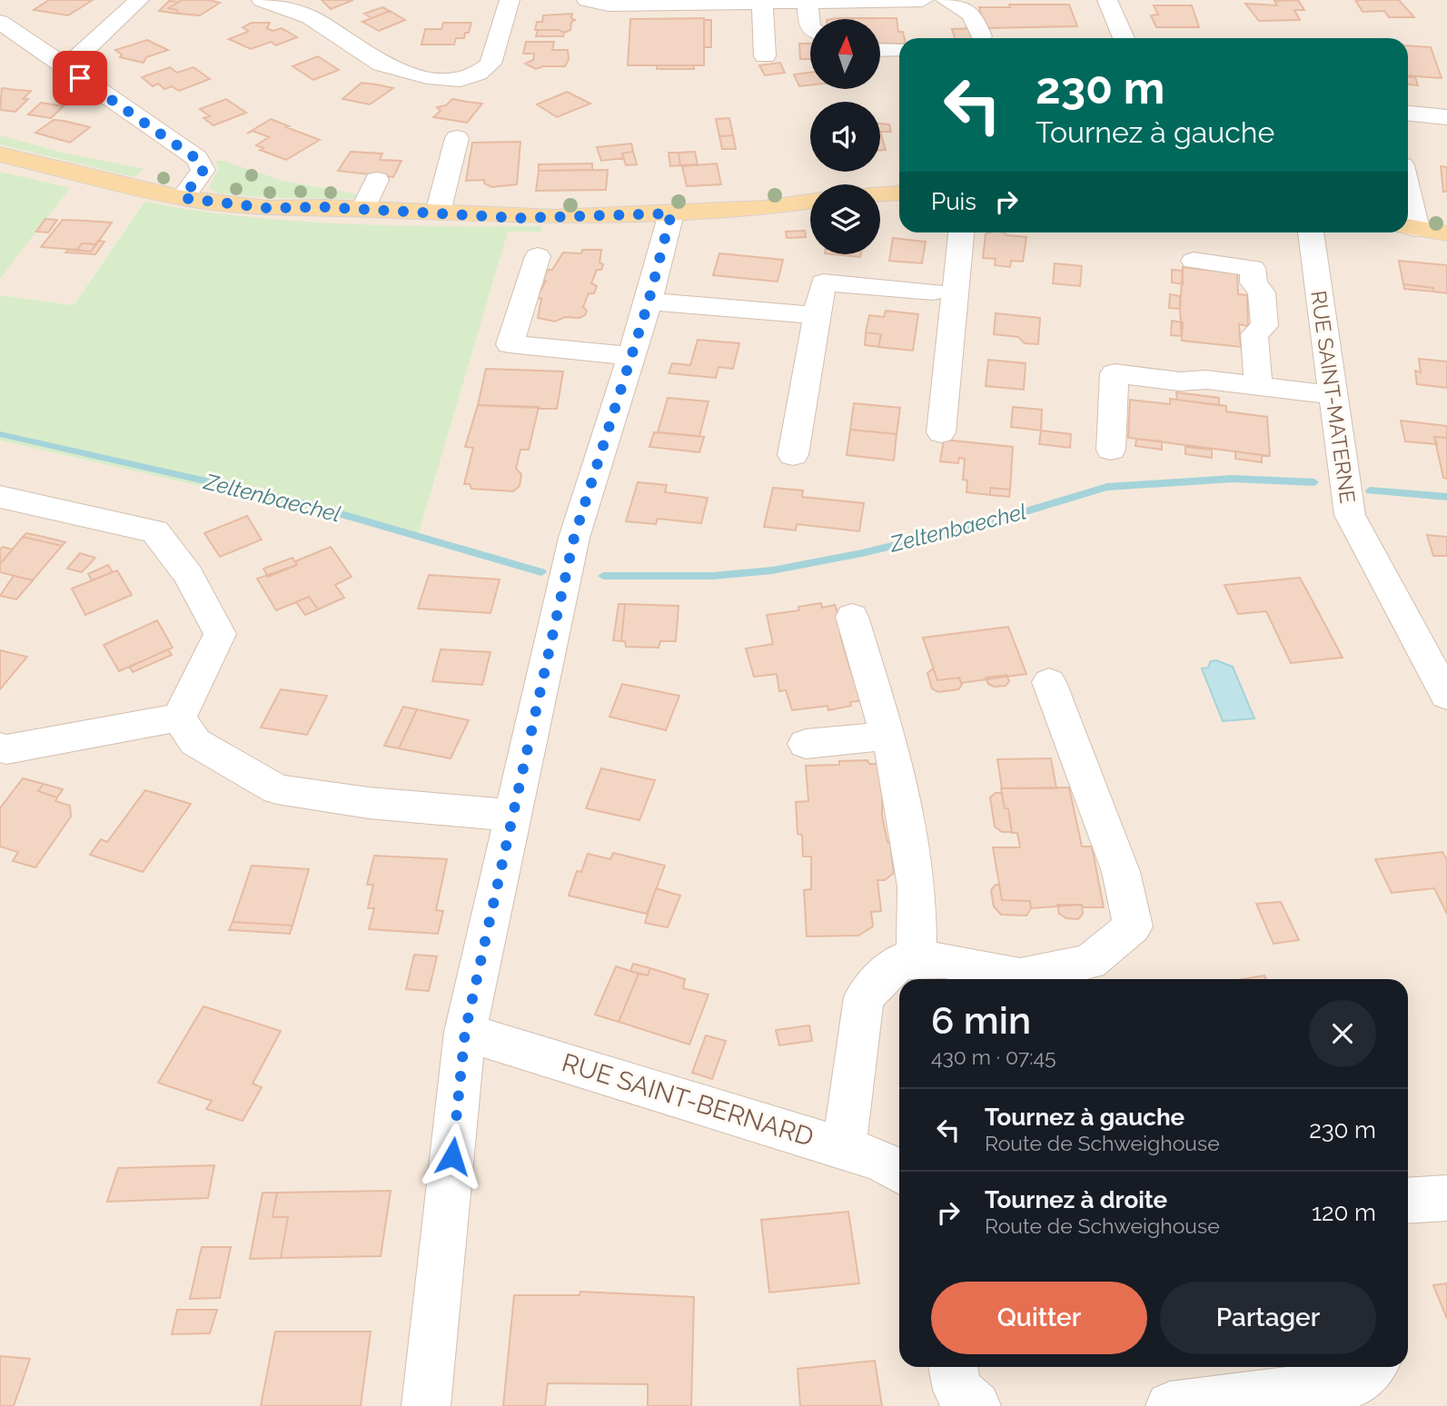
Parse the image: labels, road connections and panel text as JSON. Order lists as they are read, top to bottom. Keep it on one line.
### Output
{"streets":{"street":["RUE SAINT-MATERNE","RUE SAINT-BERNARD"]},"water":["Zeltenbaechel"],"north":"top","page":{"turn":["230 m","Tournez à gauche"],"then":"Puis","heading":["6 min","430 m · 07:45"],"list":[{"name":"Tournez à gauche","note":"Route de Schweighouse","value":"230 m"},{"name":"Tournez à droite","note":"Route de Schweighouse","value":"120 m"}],"buttons":["Quitter","Partager"]}}
